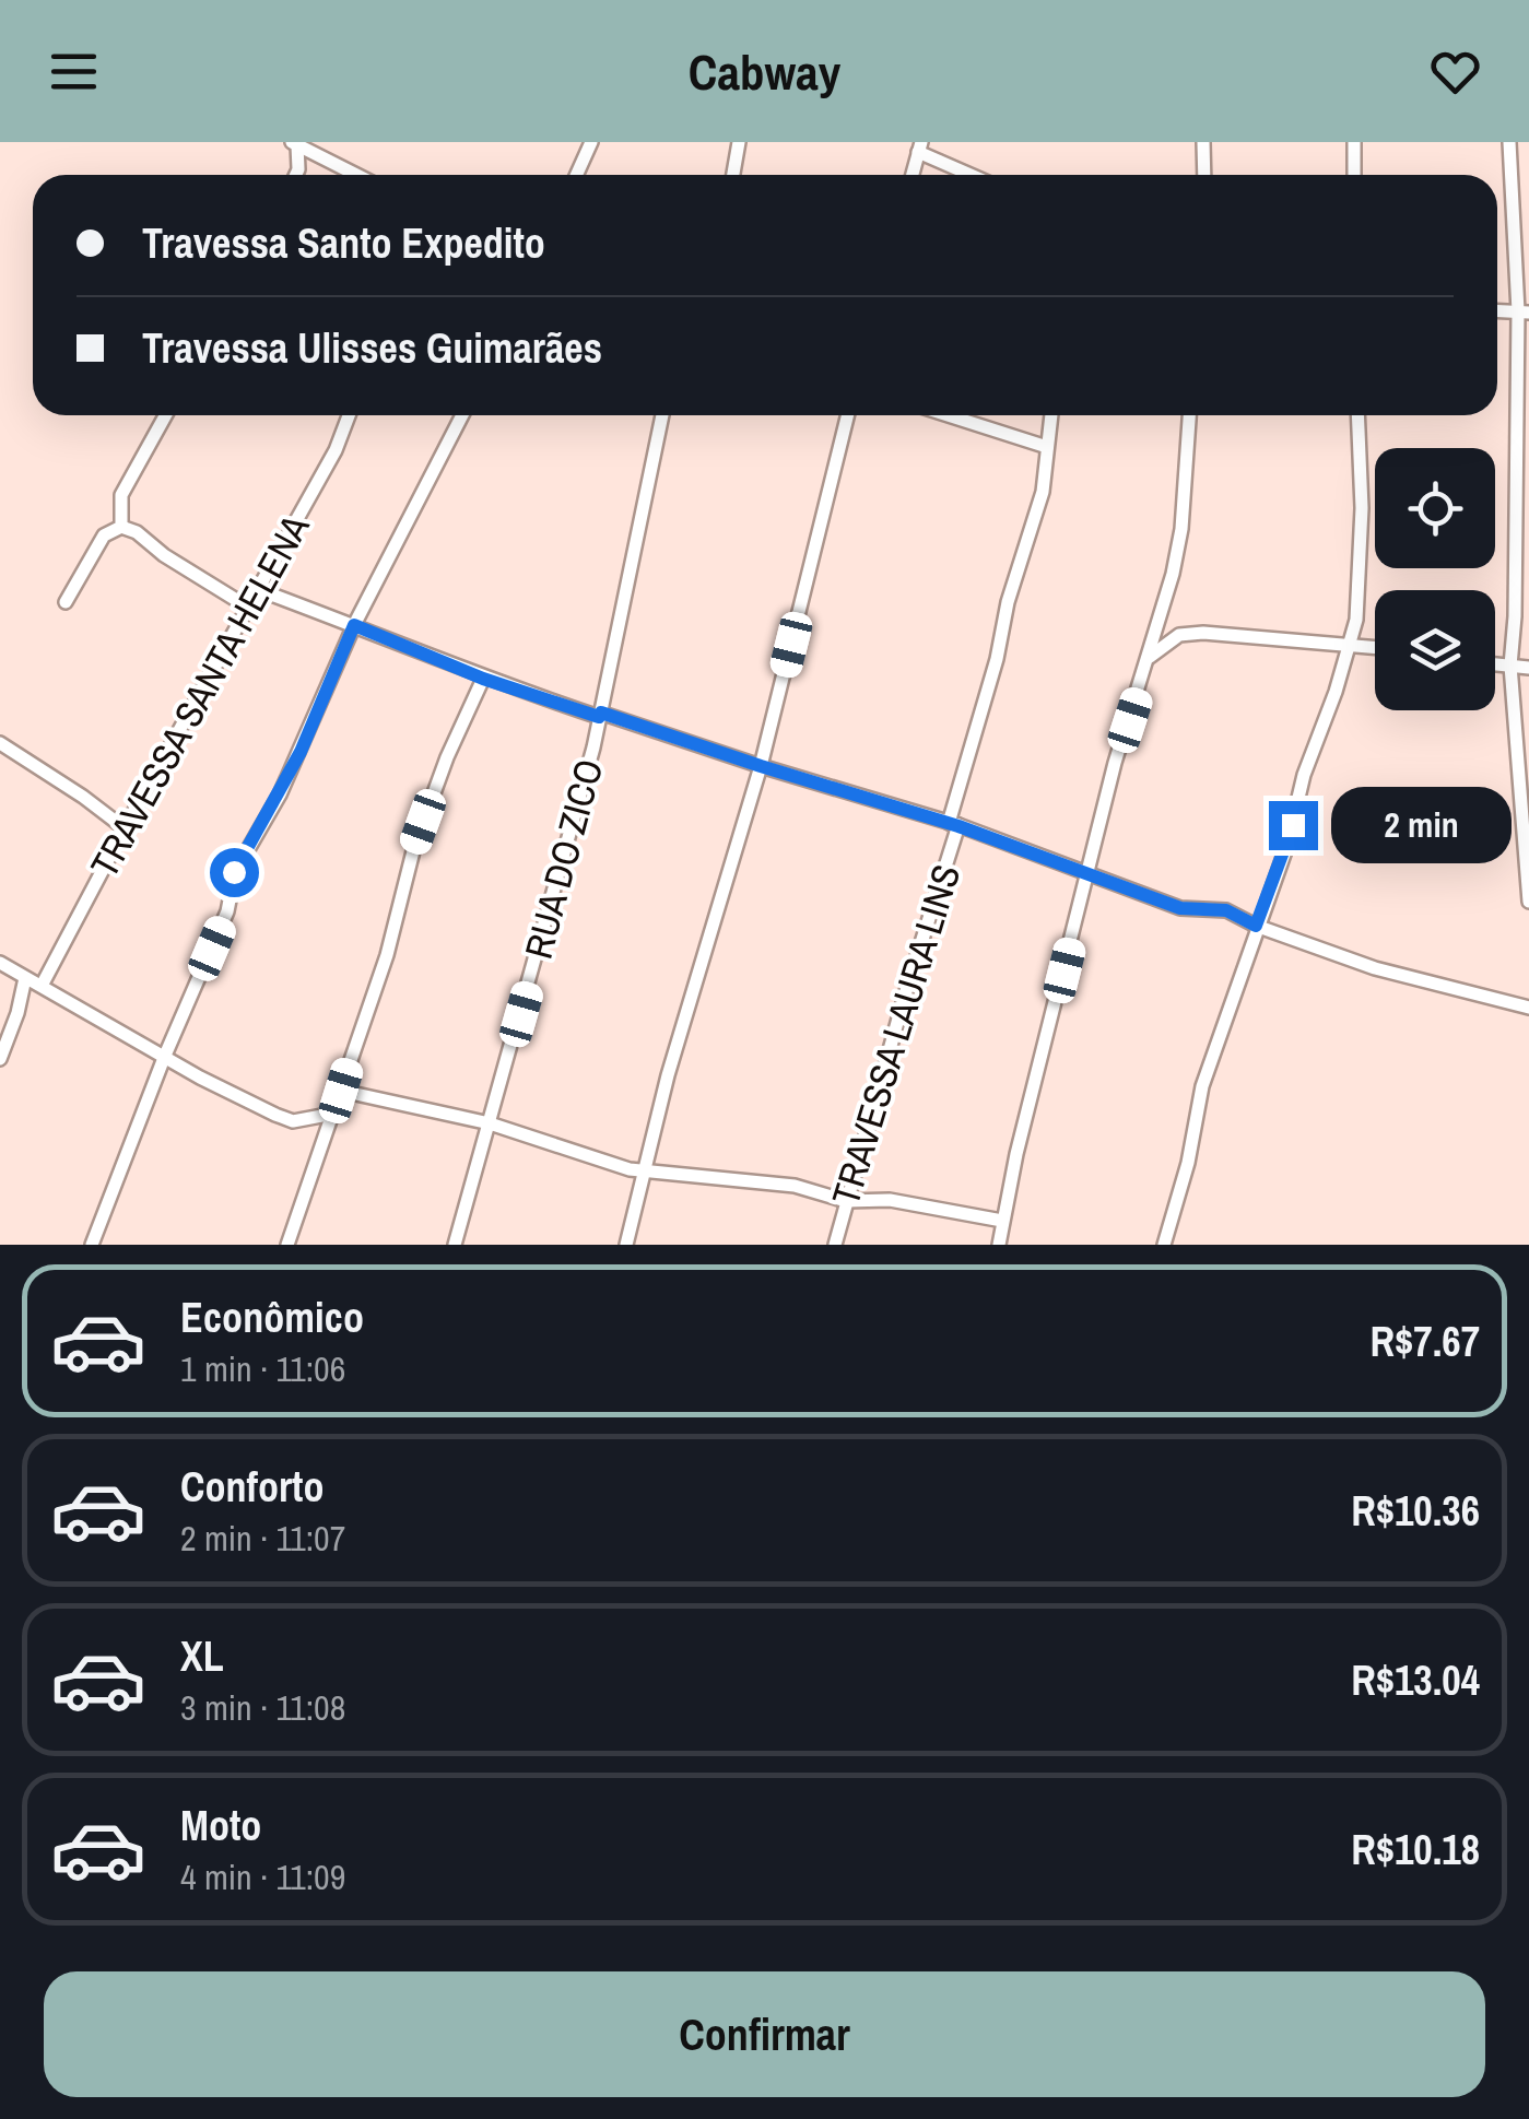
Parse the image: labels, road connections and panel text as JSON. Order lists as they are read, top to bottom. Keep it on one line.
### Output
{"streets":{"street":["TRAVESSA SANTA HELENA","RUA DO ZICO","TRAVESSA LAURA LINS"]},"page":{"header":"Cabway","banner":["Travessa Santo Expedito","Travessa Ulisses Guimarães"],"bubble":"2 min","list":[{"name":"Econômico","note":"1 min · 11:06","value":"R$7.67"},{"name":"Conforto","note":"2 min · 11:07","value":"R$10.36"},{"name":"XL","note":"3 min · 11:08","value":"R$13.04"},{"name":"Moto","note":"4 min · 11:09","value":"R$10.18"}],"buttons":"Confirmar"}}
